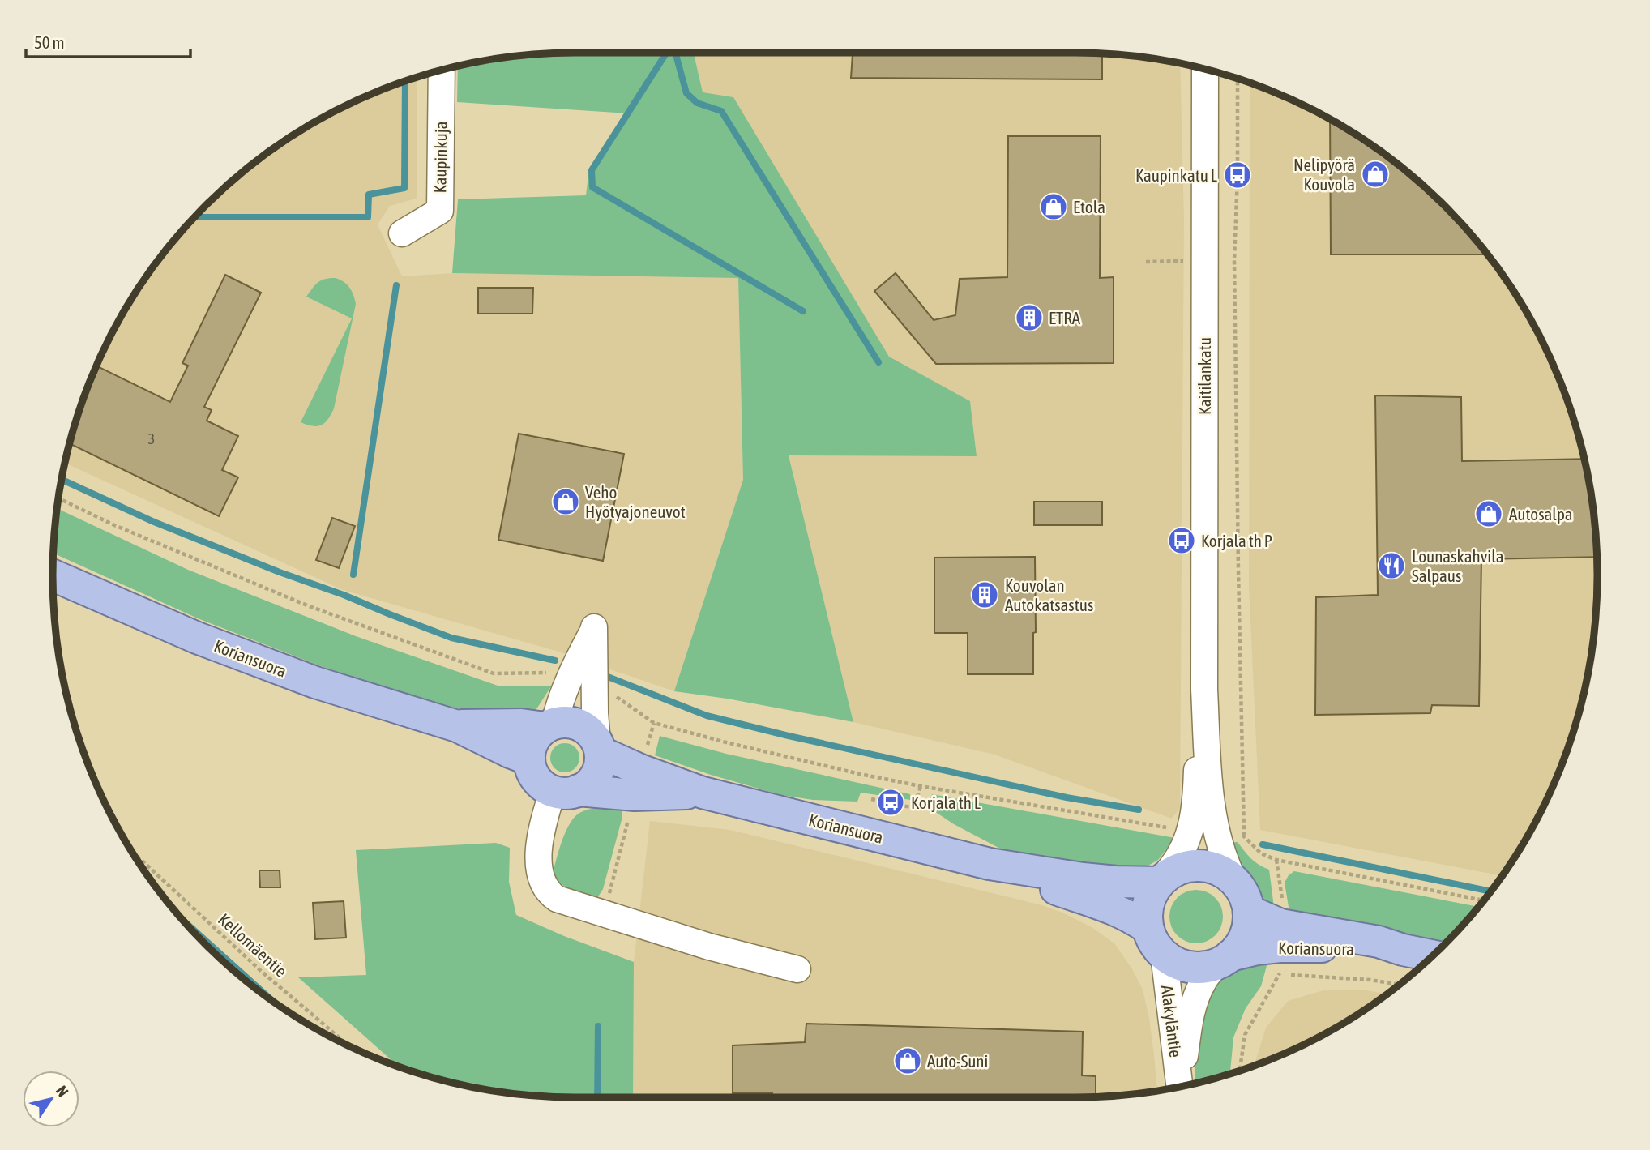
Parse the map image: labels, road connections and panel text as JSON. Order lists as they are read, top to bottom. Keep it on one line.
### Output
{"streets":{"main road":["Koriansuora"],"street":["Kaupinkuja","Kaitilankatu","Alakyläntie"],"path":["Kellomäentie"]},"crossings":[["Kaitilankatu","Koriansuora"],["Kaitilankatu","Alakyläntie"],["Koriansuora","Alakyläntie"]],"places":{"shop":["Nelipyörä Kouvola","Etola","Veho Hyötyajoneuvot","Autosalpa","Auto-Suni"],"bus stop":["Kaupinkatu L","Korjala th P","Korjala th L"],"building":["ETRA","Kouvolan Autokatsastus"],"restaurant":["Lounaskahvila Salpaus"]},"house_numbers":["3"],"scale_bar":"50 m","north":"top right"}
